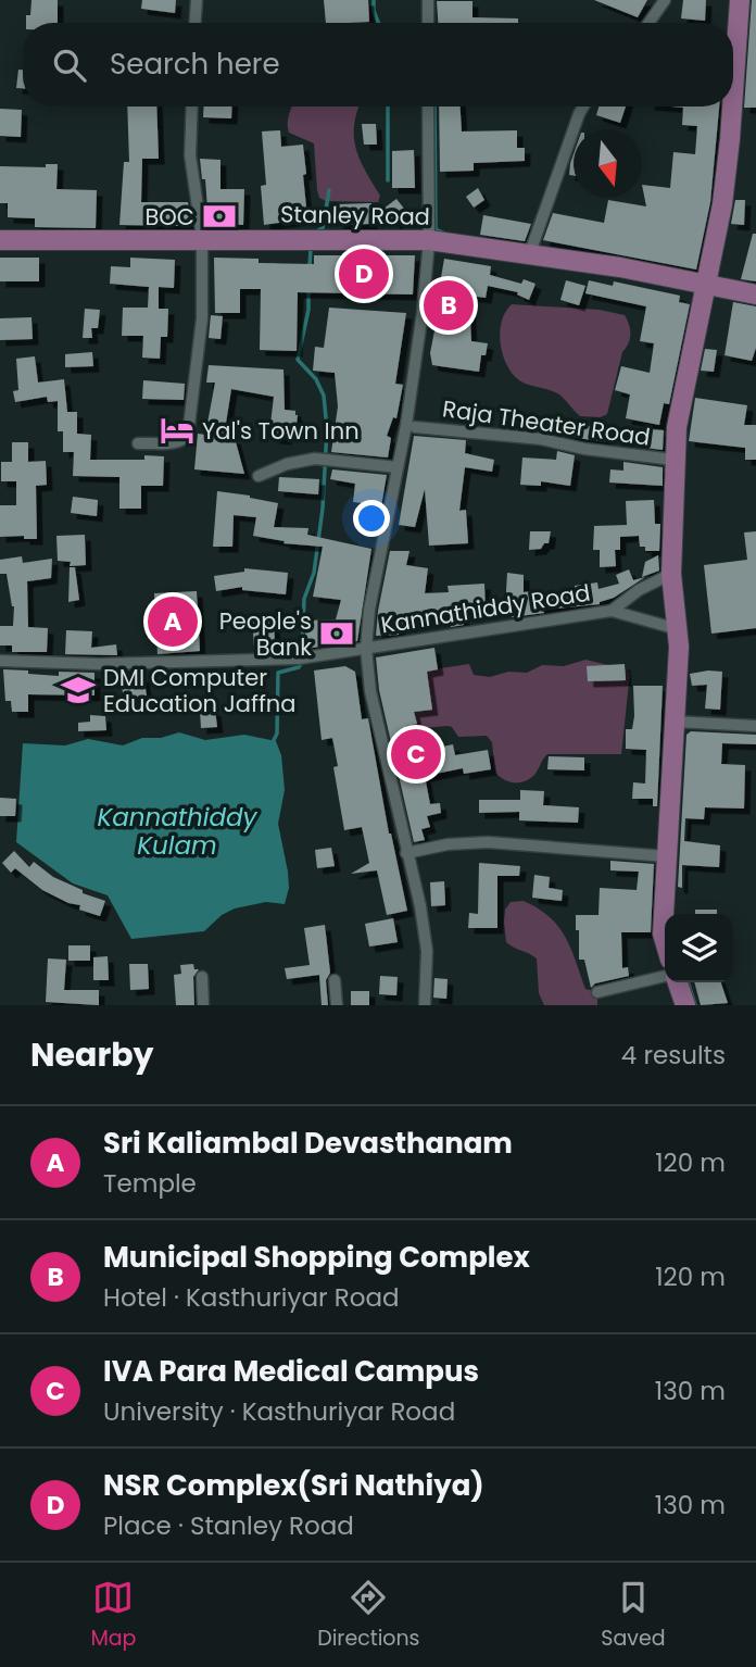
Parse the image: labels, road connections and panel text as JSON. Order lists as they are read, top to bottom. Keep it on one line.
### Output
{"streets":{"main road":["Stanley Road"],"street":["Raja Theater Road","Kannathiddy Road"]},"water":["Kannathiddy Kulam"],"places":{"bank":["BOC","People's Bank"],"hotel":["Yal's Town Inn"],"school or university":["DMI Computer Education Jaffna"]},"north":"bottom","page":{"search":"Search here","pins":["D","B","A","C"],"heading":["Nearby","4 results"],"list":[{"mark":"A","name":"Sri Kaliambal Devasthanam","note":"Temple","value":"120 m"},{"mark":"B","name":"Municipal Shopping Complex","note":"Hotel · Kasthuriyar Road","value":"120 m"},{"mark":"C","name":"IVA Para Medical Campus","note":"University · Kasthuriyar Road","value":"130 m"},{"mark":"D","name":"NSR Complex(Sri Nathiya)","note":"Place · Stanley Road","value":"130 m"}],"nav":["Map","Directions","Saved"]}}
